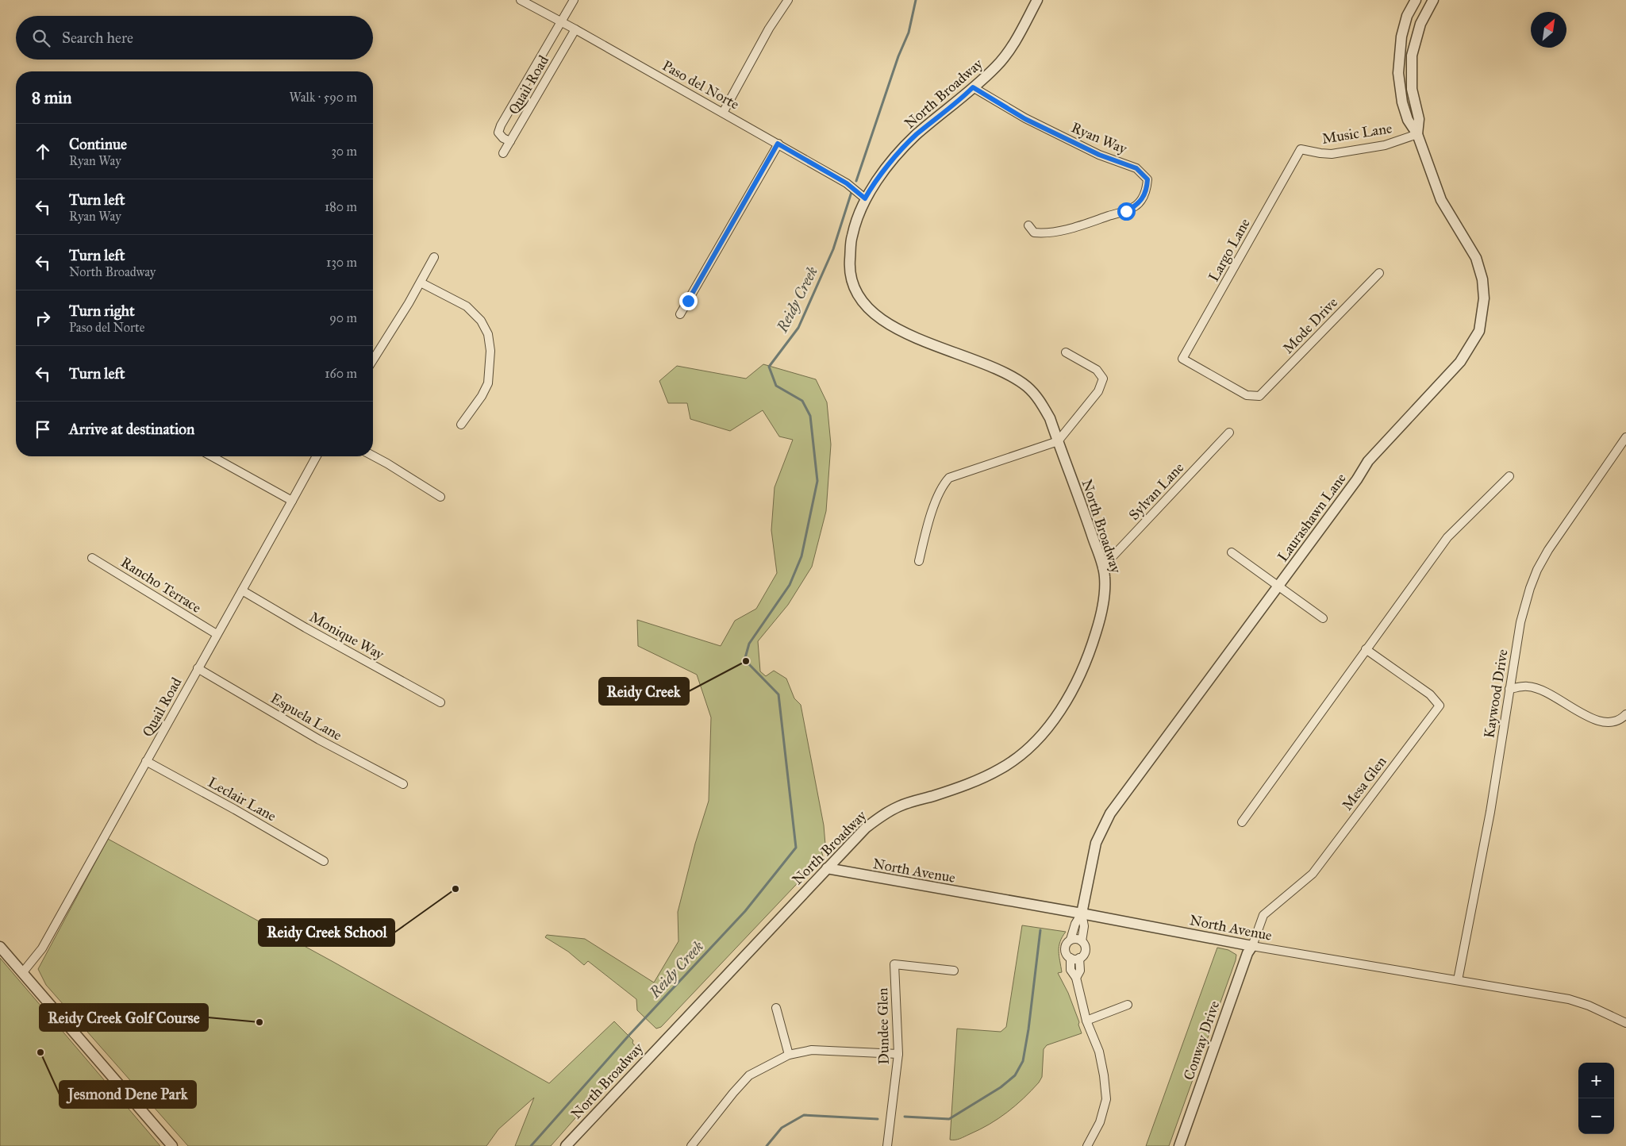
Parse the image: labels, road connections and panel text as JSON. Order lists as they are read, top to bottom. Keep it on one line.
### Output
{"streets":{"street":["Quail Road","Paso del Norte","North Broadway","Music Lane","Ryan Way","Largo Lane","Mode Drive","Sylvan Lane","Laurashawn Lane","Rancho Terrace","Monique Way","Kaywood Drive","Espuela Lane","Mesa Glen","Leclair Lane","North Avenue","Dundee Glen","Conway Drive"]},"crossings":[["Quail Road","Paso del Norte"],["Quail Road","Rancho Terrace"],["Quail Road","Monique Way"],["Quail Road","Espuela Lane"],["Quail Road","Leclair Lane"],["Paso del Norte","North Broadway"],["North Broadway","Ryan Way"],["North Broadway","Sylvan Lane"],["North Broadway","North Avenue"],["Music Lane","Largo Lane"],["Music Lane","Laurashawn Lane"],["Largo Lane","Mode Drive"],["Laurashawn Lane","North Avenue"],["Kaywood Drive","North Avenue"],["Mesa Glen","North Avenue"],["Mesa Glen","Conway Drive"],["North Avenue","Conway Drive"]],"water":["Reidy Creek"],"places":["Reidy Creek","Reidy Creek School","Reidy Creek Golf Course","Jesmond Dene Park"],"north":"top right","page":{"search":"Search here","heading":["8 min","Walk · 590 m"],"list":[["Continue","Ryan Way","30 m"],["Turn left","Ryan Way","180 m"],["Turn left","North Broadway","130 m"],["Turn right","Paso del Norte","90 m"],["Turn left","160 m"],"Arrive at destination"],"map_buttons":["+","−"]}}
